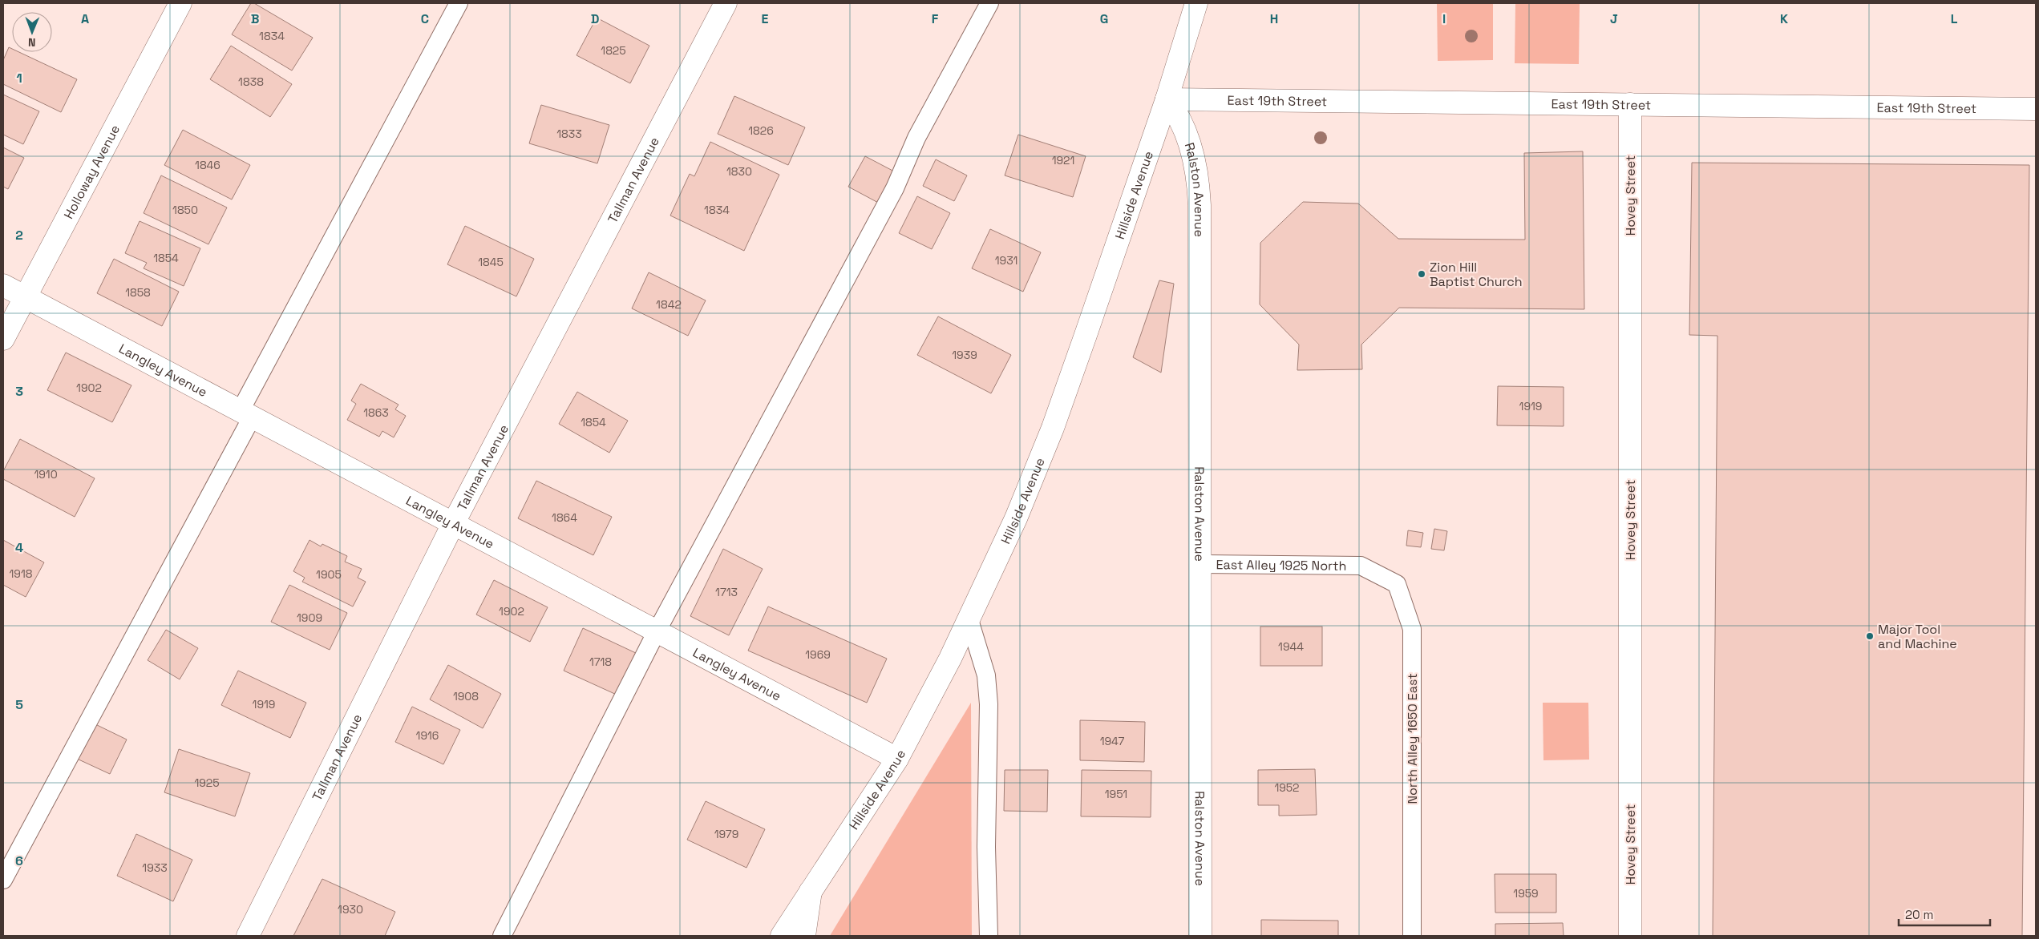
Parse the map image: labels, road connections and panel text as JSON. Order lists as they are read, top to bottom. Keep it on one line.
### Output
{"streets":{"street":["East 19th Street","Holloway Avenue","Tallman Avenue","Ralston Avenue","Hillside Avenue","Hovey Street","Langley Avenue"],"lane":["East Alley 1925 North","North Alley 1650 East"]},"crossings":[["East 19th Street","Ralston Avenue"],["East 19th Street","Hillside Avenue"],["East 19th Street","Hovey Street"],["Holloway Avenue","Langley Avenue"],["Tallman Avenue","Langley Avenue"],["Ralston Avenue","Hillside Avenue"],["Ralston Avenue","East Alley 1925 North"],["Hillside Avenue","Langley Avenue"],["East Alley 1925 North","North Alley 1650 East"]],"places":["Zion Hill Baptist Church","Major Tool and Machine"],"house_numbers":["1834","1825","1838","1826","1833","1921","1846","1830","1850","1834","1854","1931","1845","1858","1842","1939","1902","1919","1863","1854","1910","1864","1918","1905","1713","1902","1909","1944","1969","1718","1908","1919","1916","1947","1925","1952","1951","1979","1933","1959","1930"],"scale_bar":"20 m","north":"bottom","grid":{"columns":["A","B","C","D","E","F","G","H","I","J","K","L"],"rows":["1","2","3","4","5","6"]}}
